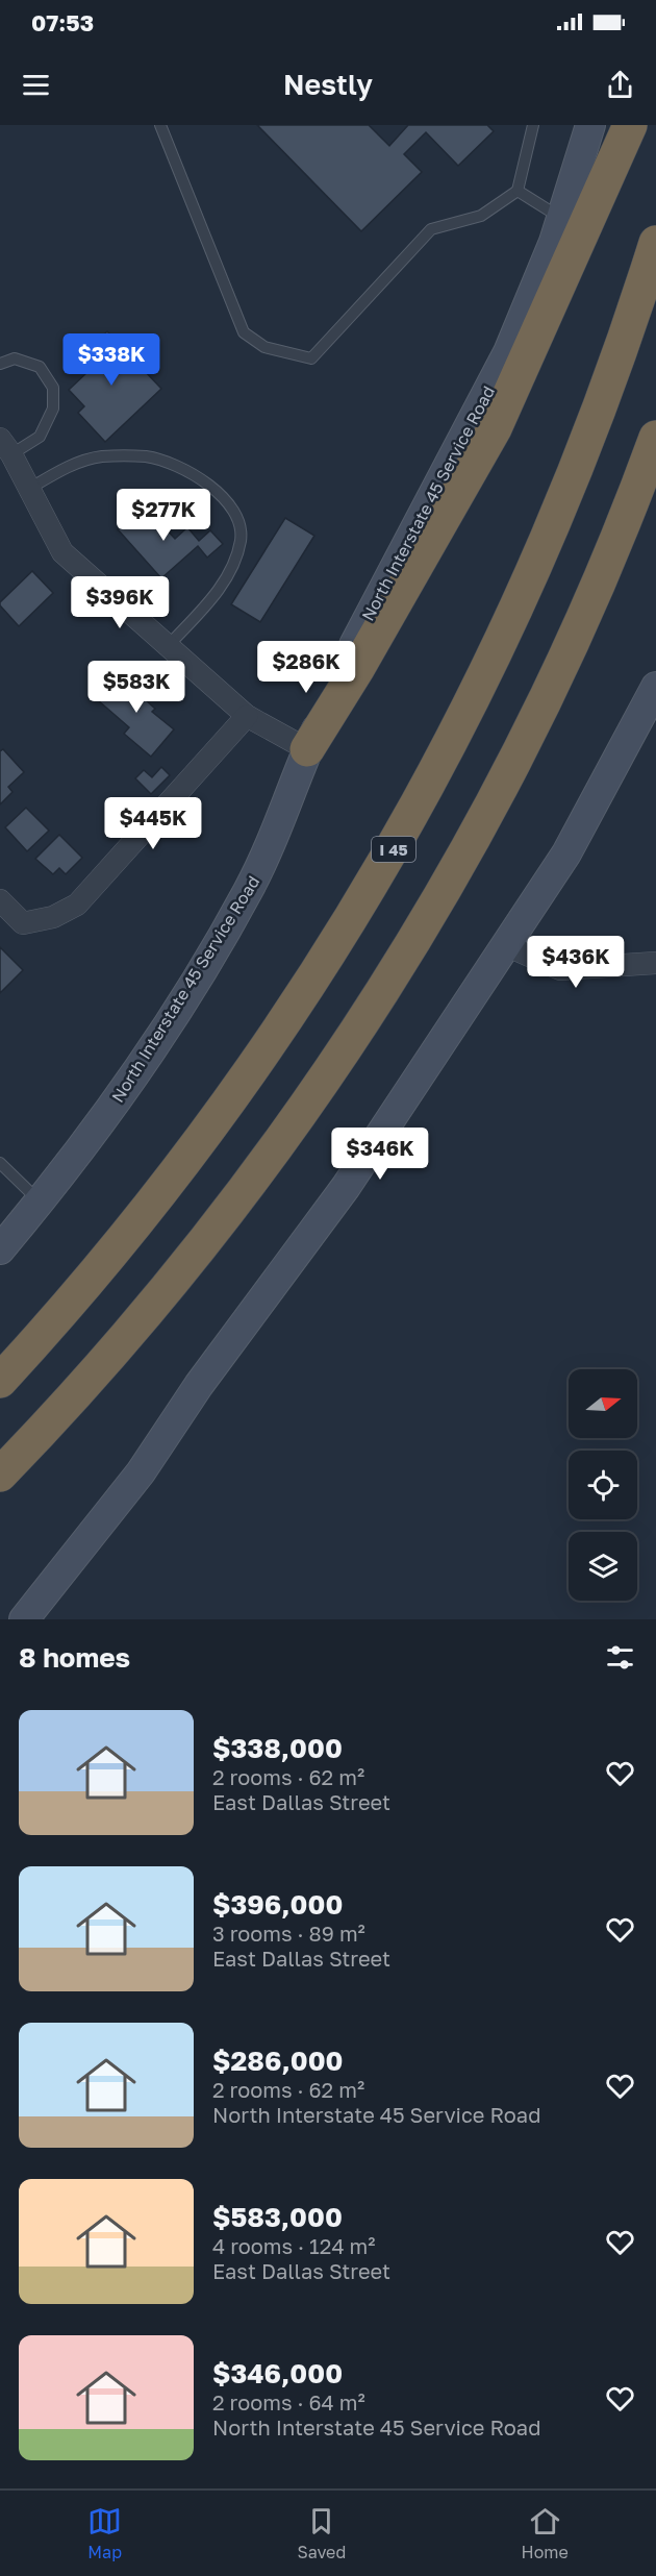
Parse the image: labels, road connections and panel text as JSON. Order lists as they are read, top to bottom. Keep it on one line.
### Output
{"streets":{"highway":["I 45"],"main road":["North Interstate 45 Service Road"]},"north":"right","page":{"status":"07:53","header":"Nestly","price":["$338K","$277K","$396K","$286K","$583K","$445K","$436K","$346K"],"heading":"8 homes","list":[{"name":"$338,000","note":"2 rooms · 62 m² · East Dallas Street"},{"name":"$396,000","note":"3 rooms · 89 m² · East Dallas Street"},{"name":"$286,000","note":"2 rooms · 62 m² · North Interstate 45 Service Road"},{"name":"$583,000","note":"4 rooms · 124 m² · East Dallas Street"},{"name":"$346,000","note":"2 rooms · 64 m² · North Interstate 45 Service Road"}],"tabs":["Map","Saved","Home"]}}
